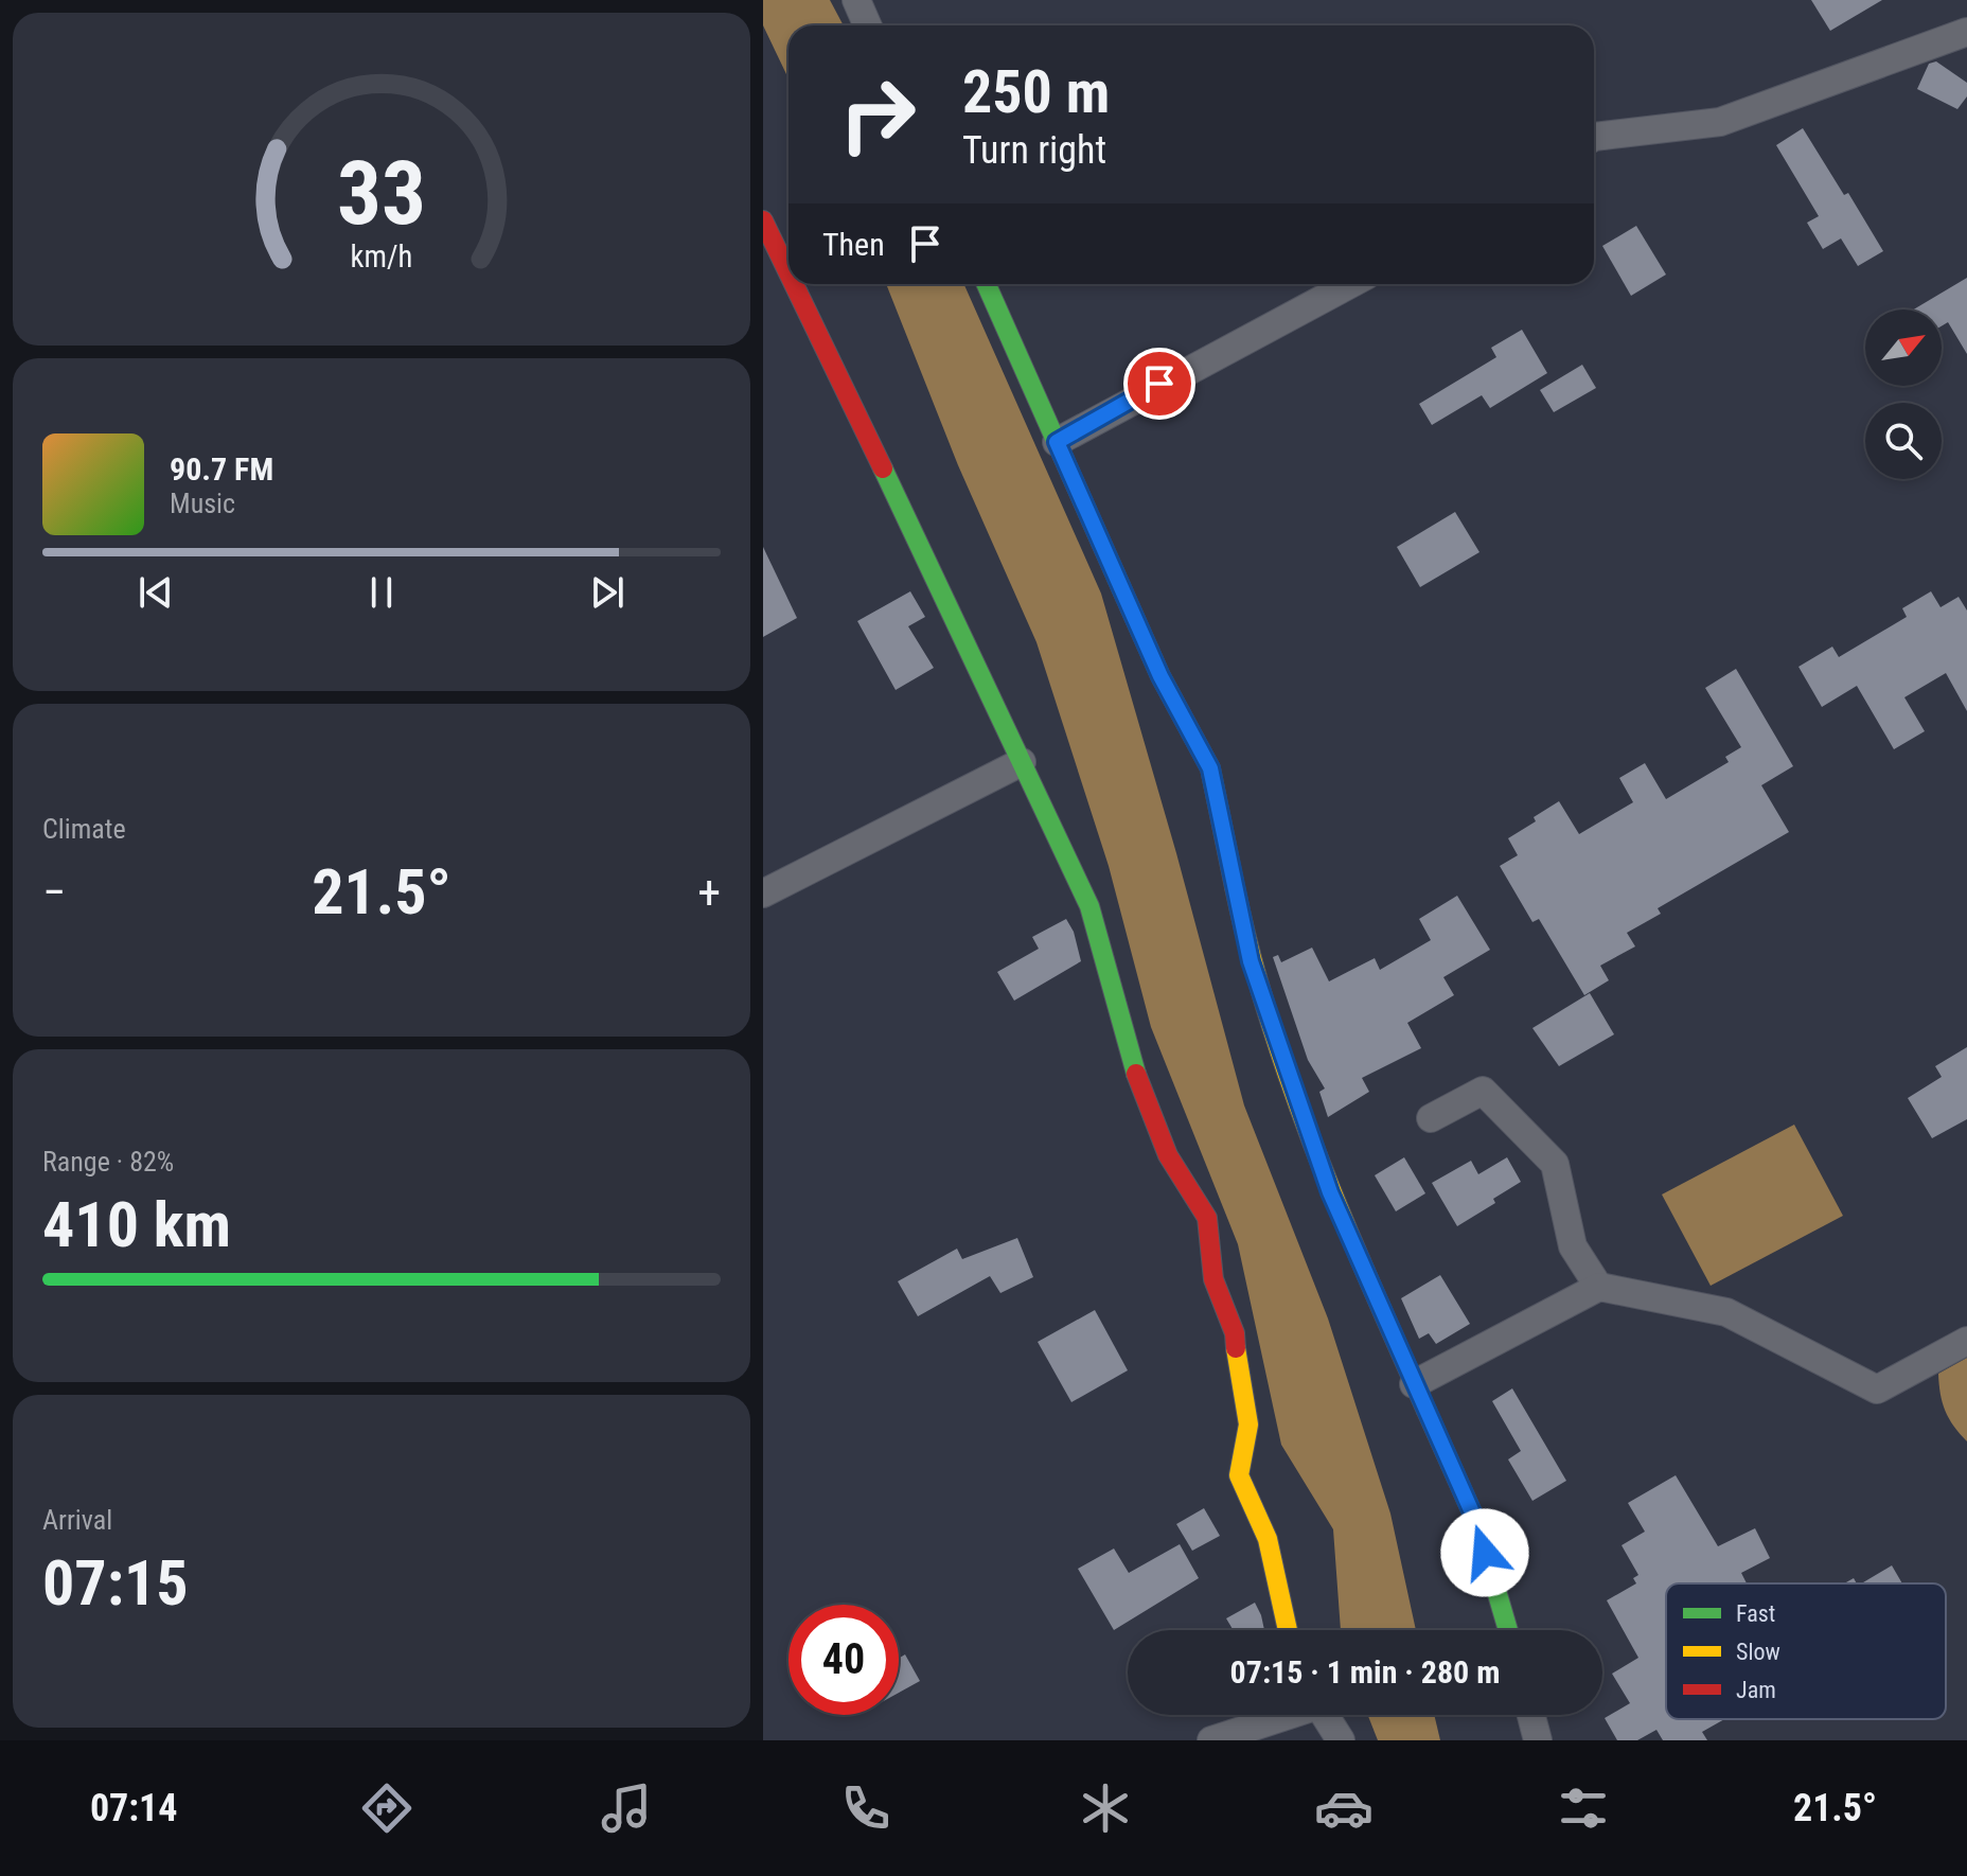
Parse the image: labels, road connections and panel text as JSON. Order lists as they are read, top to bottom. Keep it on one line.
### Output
{"legend":["Fast","Slow","Jam"],"north":"top right","page":{"turn":["250 m","Turn right"],"then":"Then","song":["90.7 FM","Music"],"tile":["Climate",["Range · 82%","410 km"],["Arrival","07:15"]],"heat":["−","21.5°","+"],"limit":"40","trip":"07:15 · 1 min · 280 m","tabs":["07:14","21.5°"],"gauge":["33","km/h"]}}
